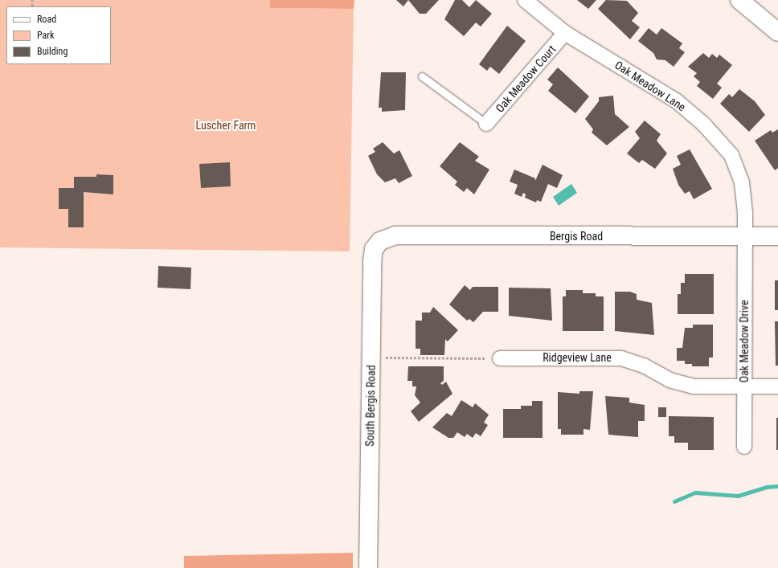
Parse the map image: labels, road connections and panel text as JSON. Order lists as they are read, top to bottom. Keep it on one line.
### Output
{"streets":{"street":["Oak Meadow Court","Oak Meadow Lane","Bergis Road","Oak Meadow Drive","Ridgeview Lane","South Bergis Road"]},"crossings":[["Oak Meadow Court","Oak Meadow Lane"],["Oak Meadow Lane","Bergis Road"],["Oak Meadow Lane","Oak Meadow Drive"],["Bergis Road","Oak Meadow Drive"],["Bergis Road","South Bergis Road"],["Oak Meadow Drive","Ridgeview Lane"]],"parks":["Luscher Farm"],"legend":["Road","Park","Building"]}
